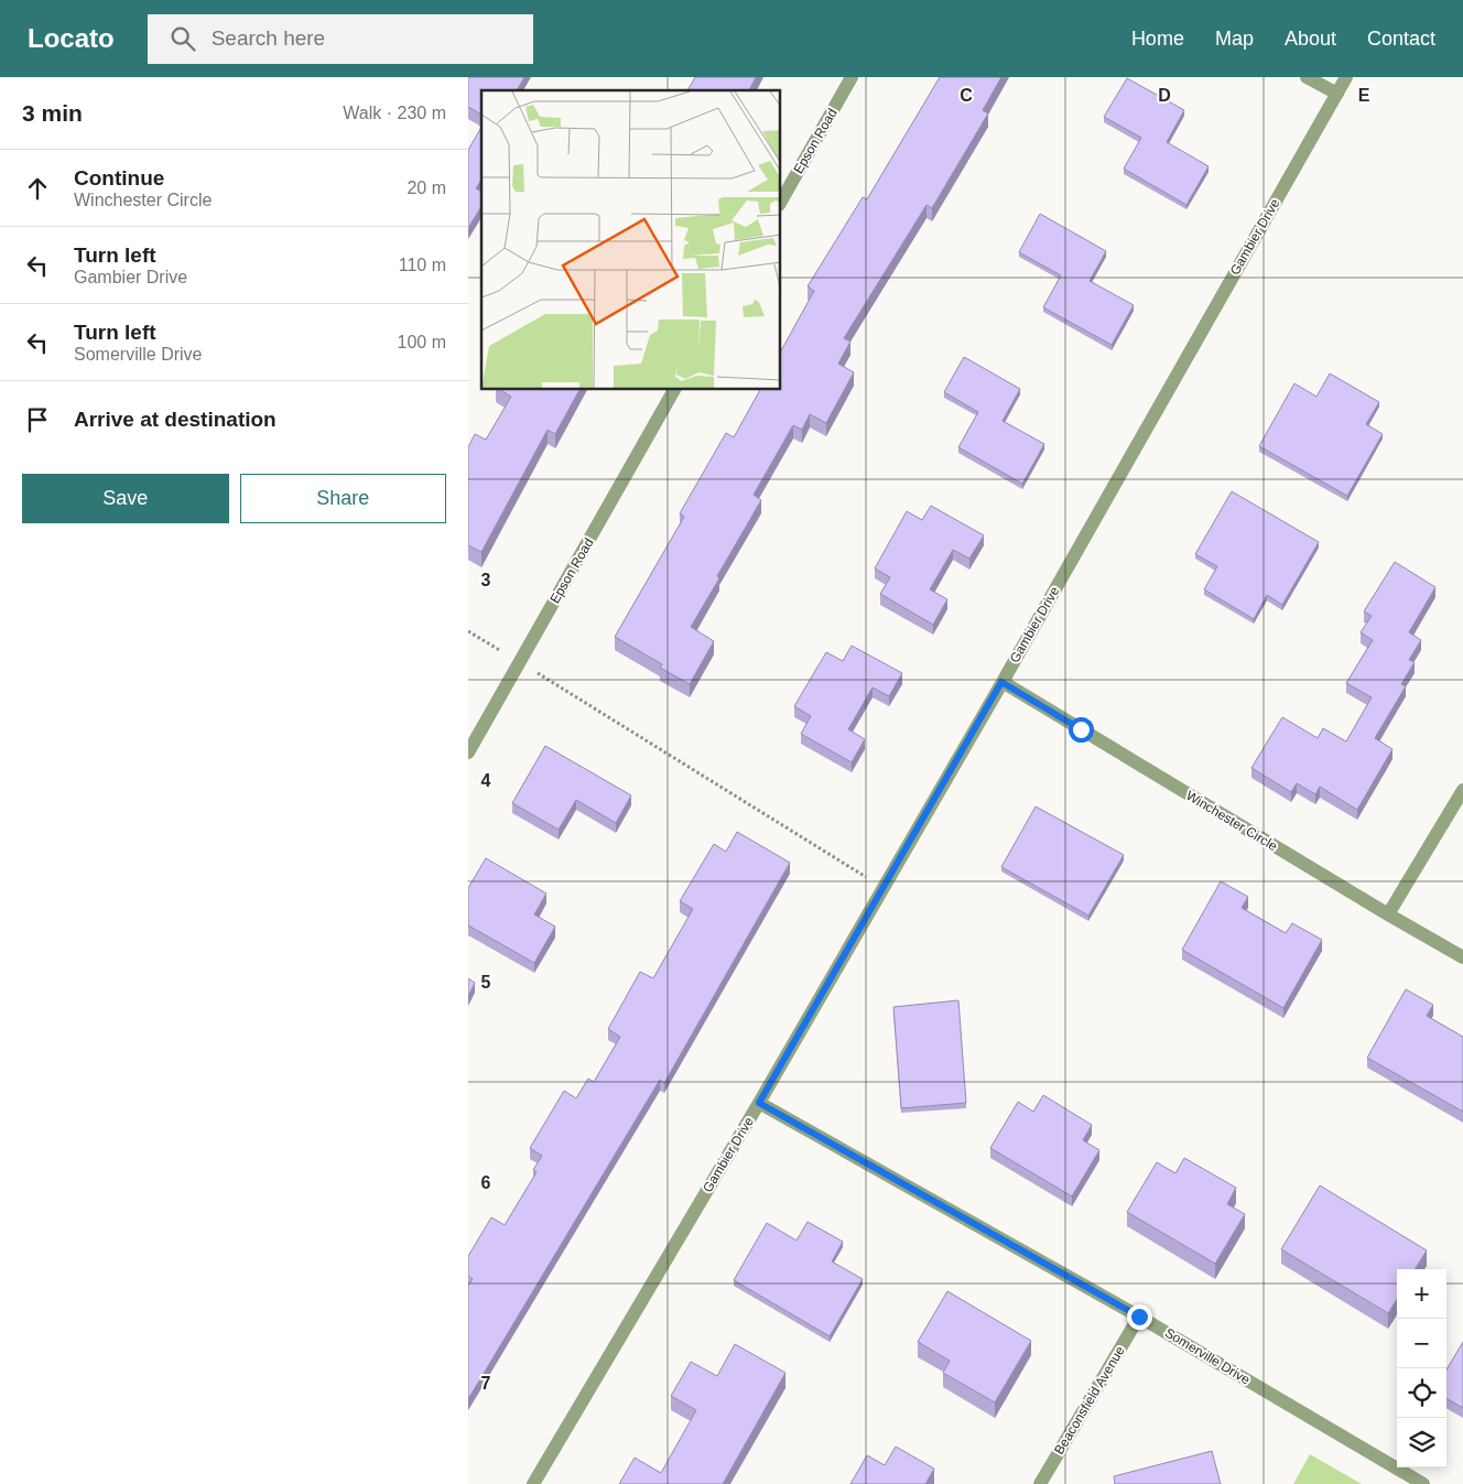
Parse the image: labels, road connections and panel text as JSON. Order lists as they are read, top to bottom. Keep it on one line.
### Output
{"streets":{"street":["Epson Road","Gambier Drive","Winchester Circle","Somerville Drive","Beaconsfield Avenue"]},"crossings":[["Gambier Drive","Winchester Circle"],["Gambier Drive","Somerville Drive"],["Somerville Drive","Beaconsfield Avenue"]],"page":{"header":"Locato","search":"Search here","nav":["Home","Map","About","Contact"],"heading":["3 min","Walk · 230 m"],"list":[["Continue","Winchester Circle","20 m"],["Turn left","Gambier Drive","110 m"],["Turn left","Somerville Drive","100 m"],"Arrive at destination"],"buttons":["Save","Share"],"map_buttons":["+","−"]},"grid":{"columns":["C","D","E"],"rows":["3","4","5","6","7"]}}
